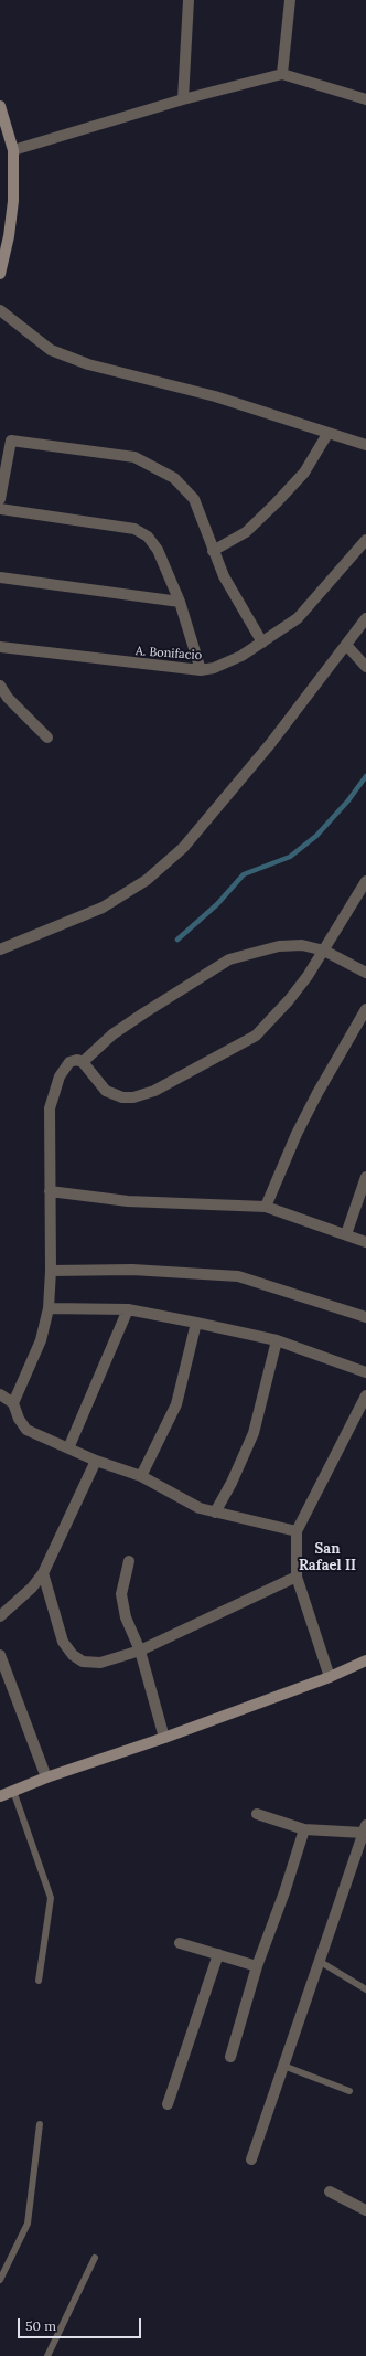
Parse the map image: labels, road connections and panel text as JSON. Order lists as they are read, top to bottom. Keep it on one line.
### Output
{"streets":{"street":["A. Bonifacio"]},"districts":["San Rafael II"],"scale_bar":"50 m"}
